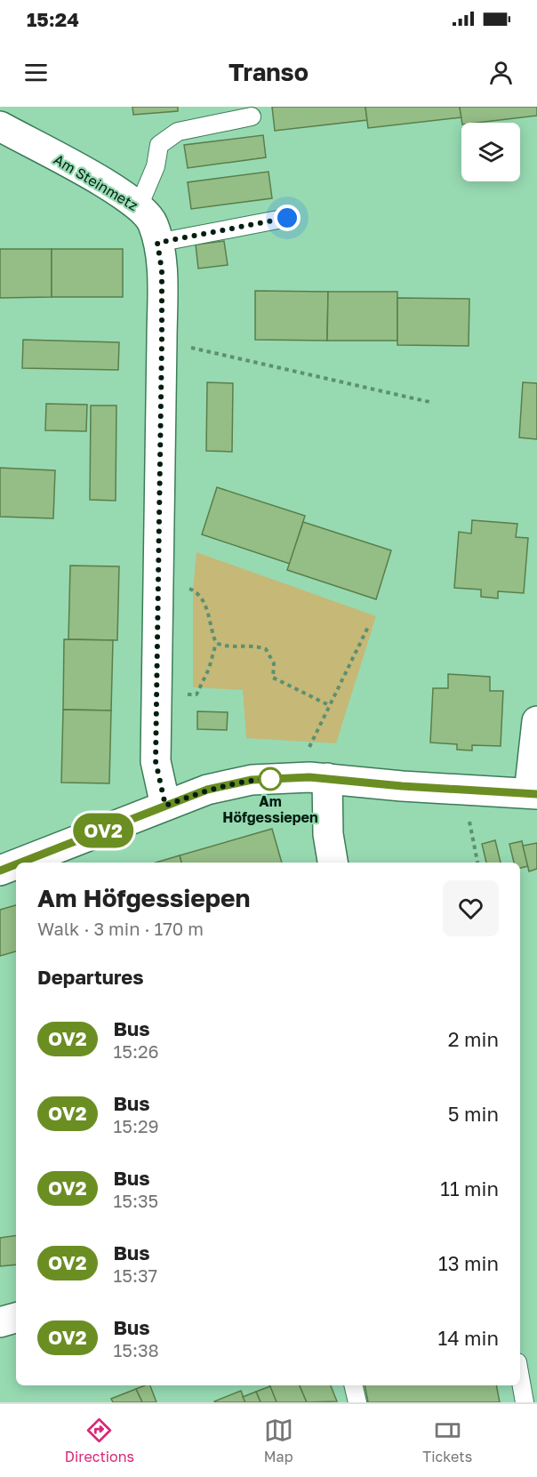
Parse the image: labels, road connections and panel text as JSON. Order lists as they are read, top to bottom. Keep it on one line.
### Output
{"streets":{"street":["Am Steinmetz"]},"places":["Am Höfgessiepen"],"lines":["bus line OV2"],"page":{"status":"15:24","header":"Transo","on_map":"OV2","heading":[["Am Höfgessiepen","Walk · 3 min · 170 m"],"Departures"],"list":[{"mark":"OV2","name":"Bus","note":"15:26","value":"2 min"},{"mark":"OV2","name":"Bus","note":"15:29","value":"5 min"},{"mark":"OV2","name":"Bus","note":"15:35","value":"11 min"},{"mark":"OV2","name":"Bus","note":"15:37","value":"13 min"},{"mark":"OV2","name":"Bus","note":"15:38","value":"14 min"}],"tabs":["Directions","Map","Tickets"]}}
